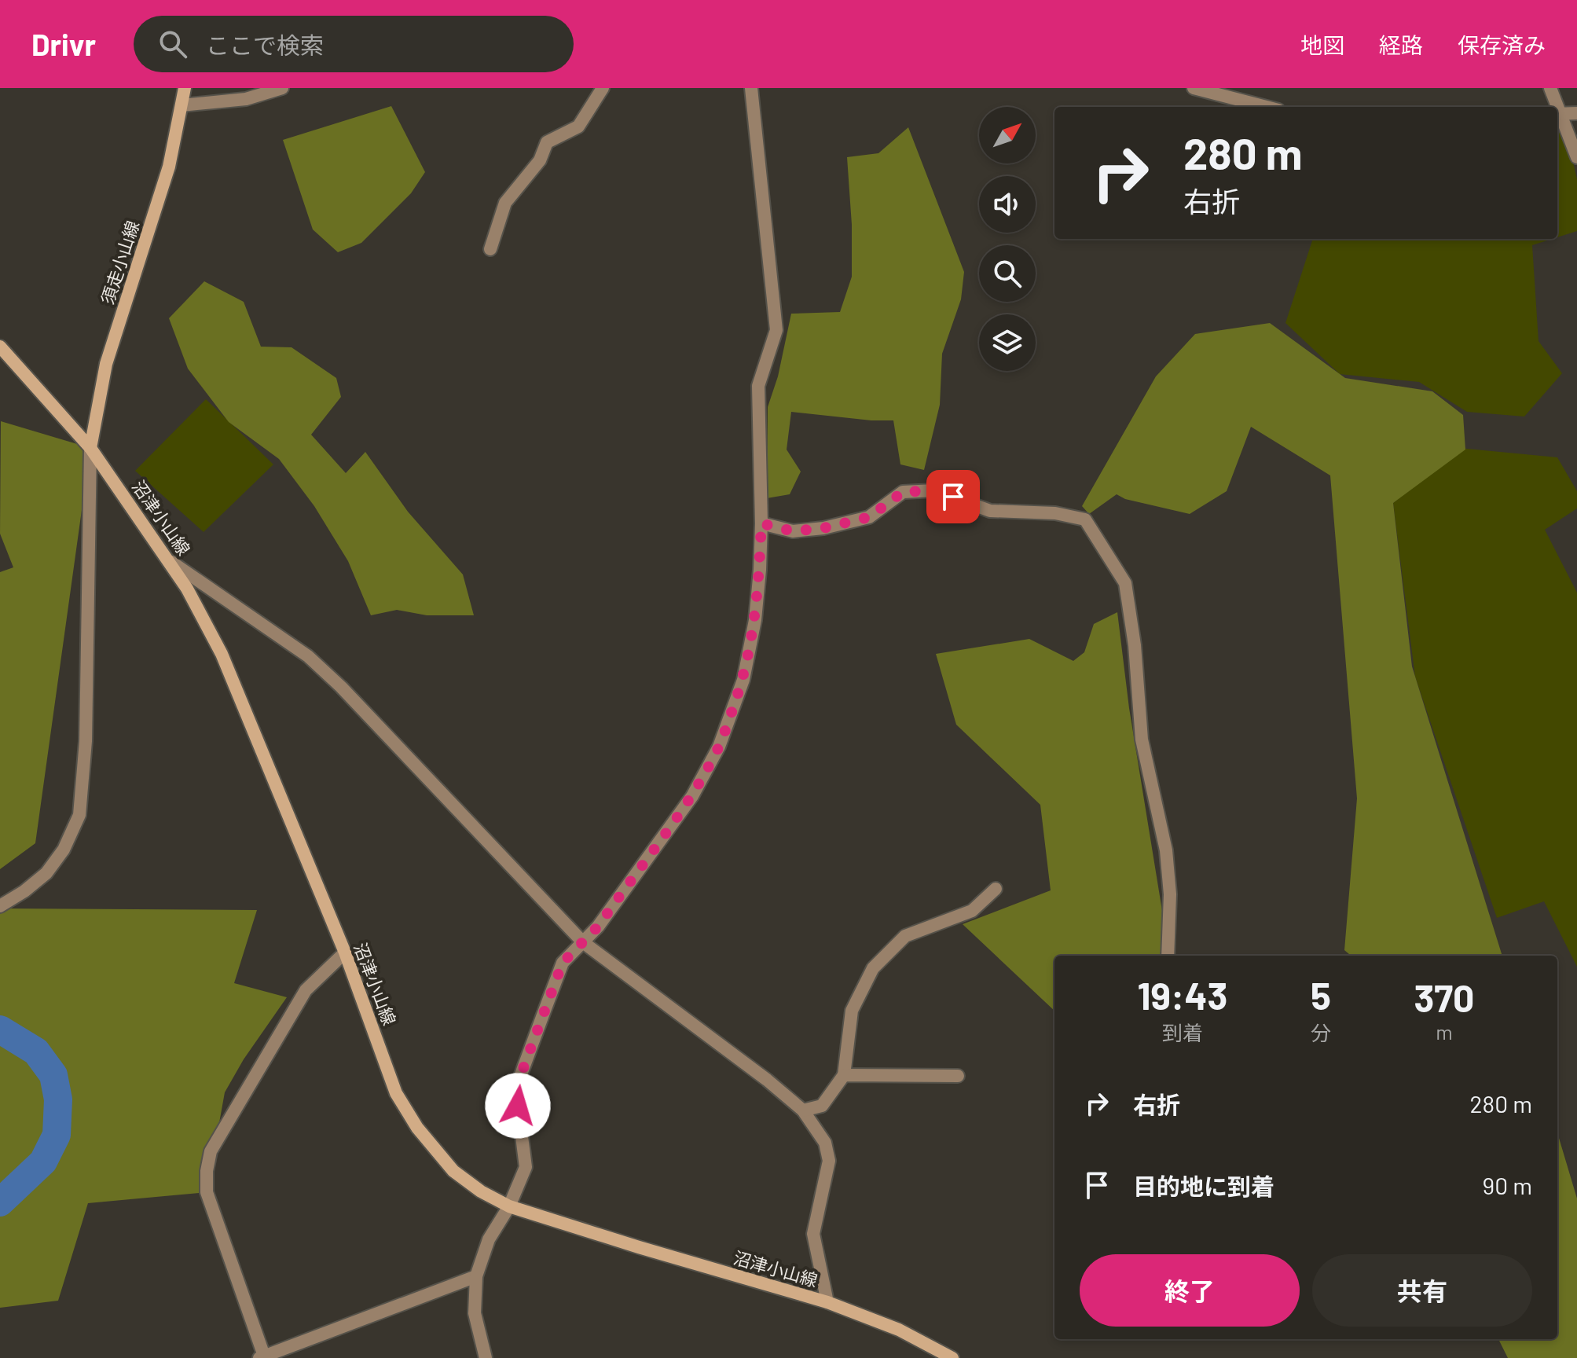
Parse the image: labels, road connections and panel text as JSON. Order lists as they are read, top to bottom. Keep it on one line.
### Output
{"streets":{"main road":["須走小山線","沼津小山線"]},"crossings":[["須走小山線","沼津小山線"]],"north":"top right","page":{"header":"Drivr","search":"ここで検索","nav":["地図","経路","保存済み"],"turn":["280 m","右折"],"eta":["19:43","到着","5","分","370","m"],"list":[{"name":"右折","value":"280 m"},{"name":"目的地に到着","value":"90 m"}],"buttons":["終了","共有"]}}
